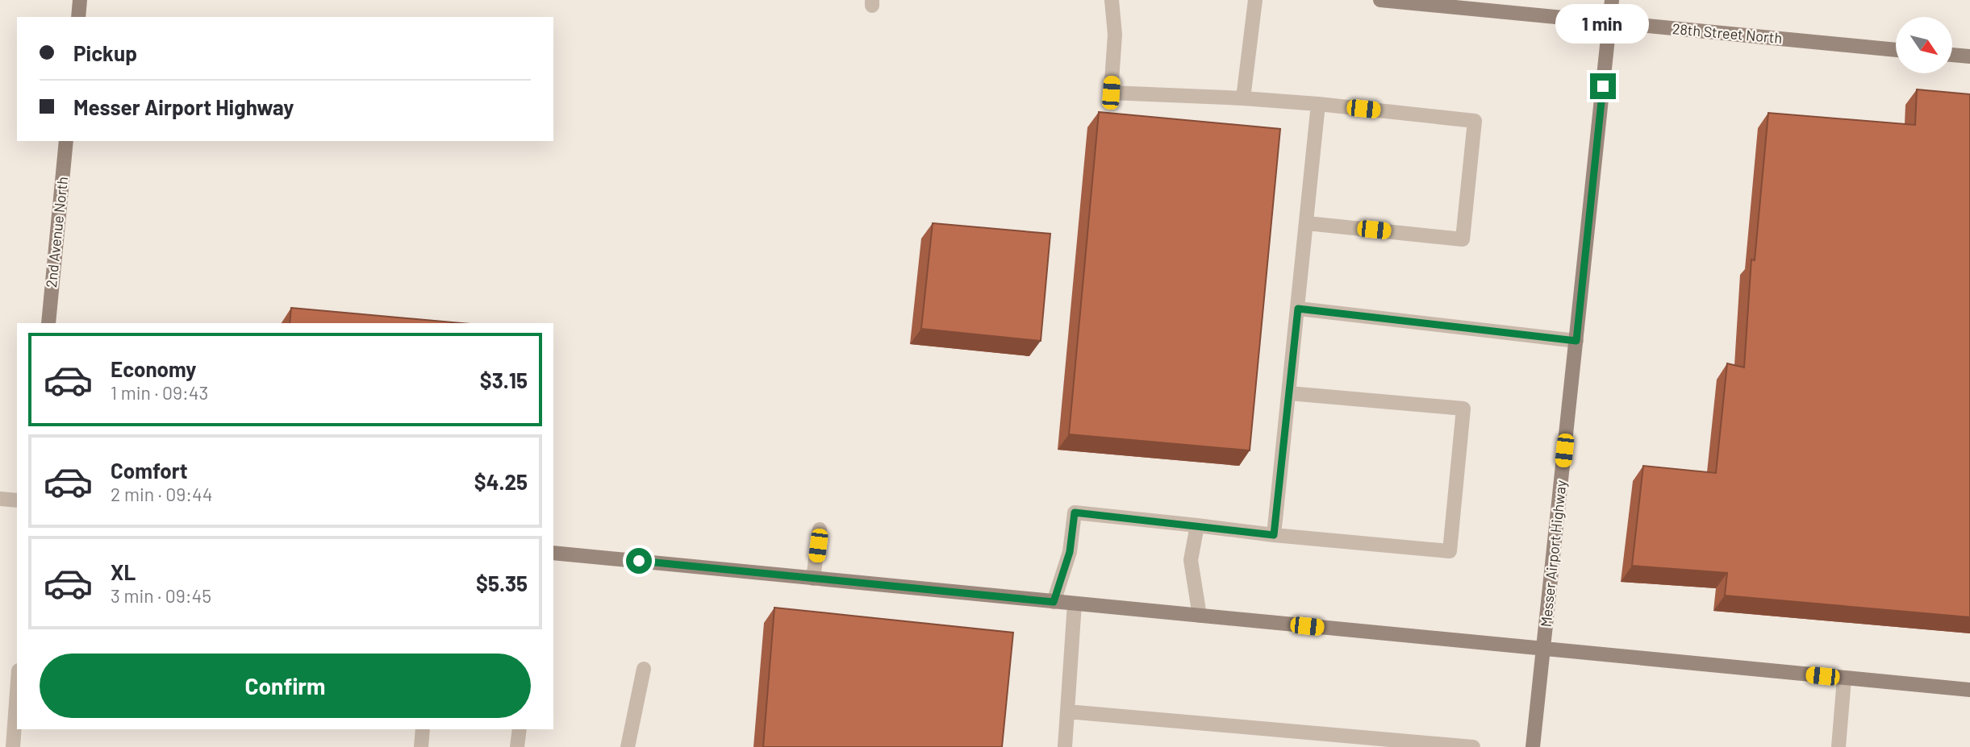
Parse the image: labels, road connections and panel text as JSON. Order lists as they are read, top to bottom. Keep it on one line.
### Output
{"streets":{"street":["28th Street North","2nd Avenue North","Messer Airport Highway"]},"crossings":[["28th Street North","Messer Airport Highway"]],"north":"bottom right","page":{"bubble":"1 min","banner":["Pickup","Messer Airport Highway"],"list":[{"name":"Economy","note":"1 min · 09:43","value":"$3.15"},{"name":"Comfort","note":"2 min · 09:44","value":"$4.25"},{"name":"XL","note":"3 min · 09:45","value":"$5.35"}],"buttons":"Confirm"}}
